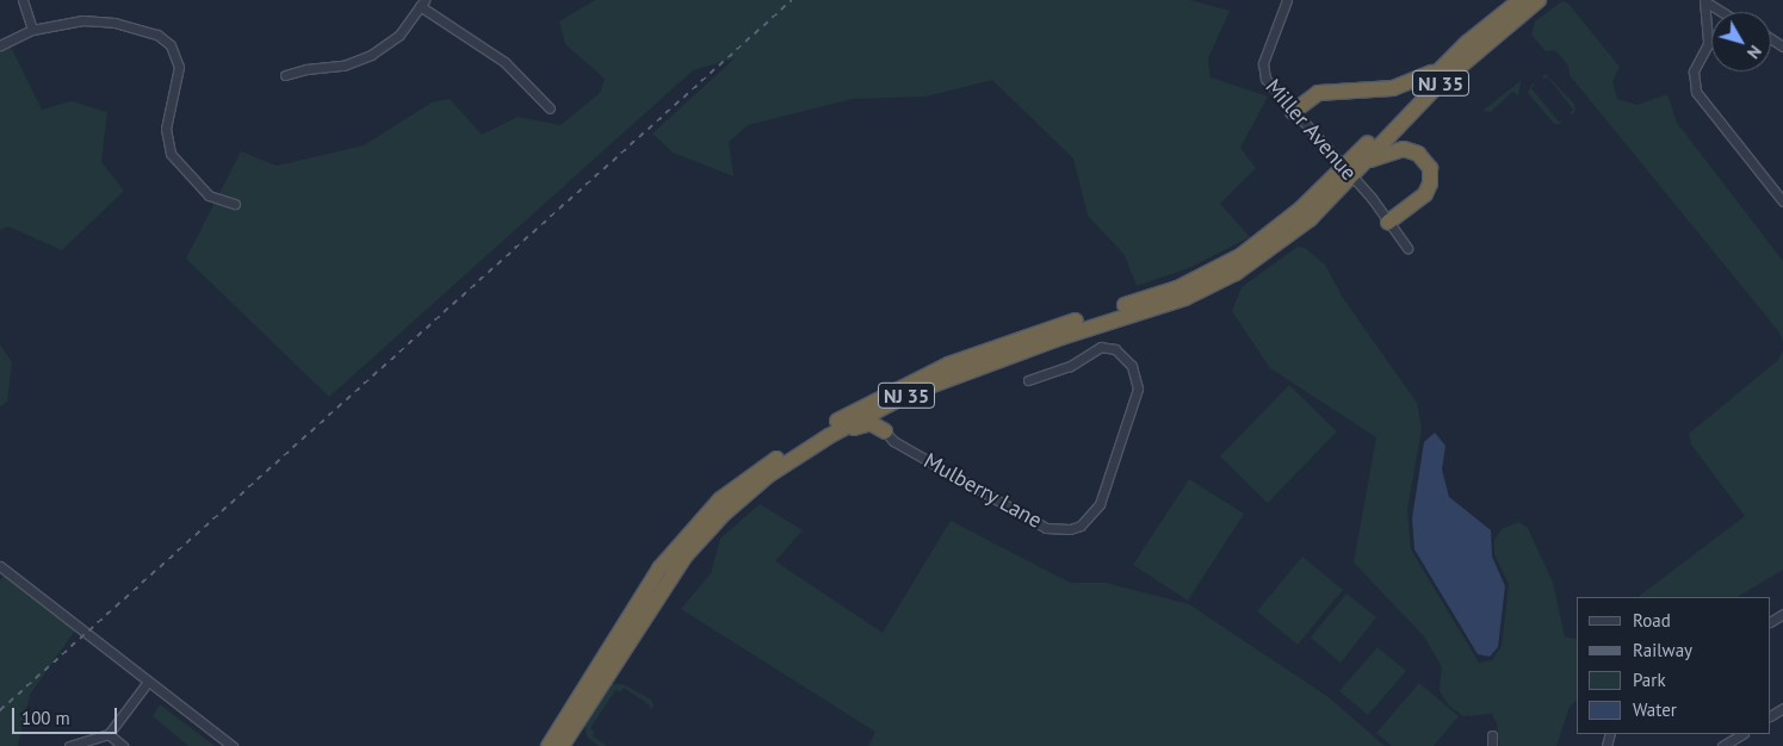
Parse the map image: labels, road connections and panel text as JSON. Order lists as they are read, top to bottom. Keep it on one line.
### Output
{"streets":{"highway":["NJ 35"],"street":["Miller Avenue","Mulberry Lane"]},"crossings":[["NJ 35","Miller Avenue"]],"legend":["Road","Railway","Park","Water"],"scale_bar":"100 m","north":"bottom right"}
